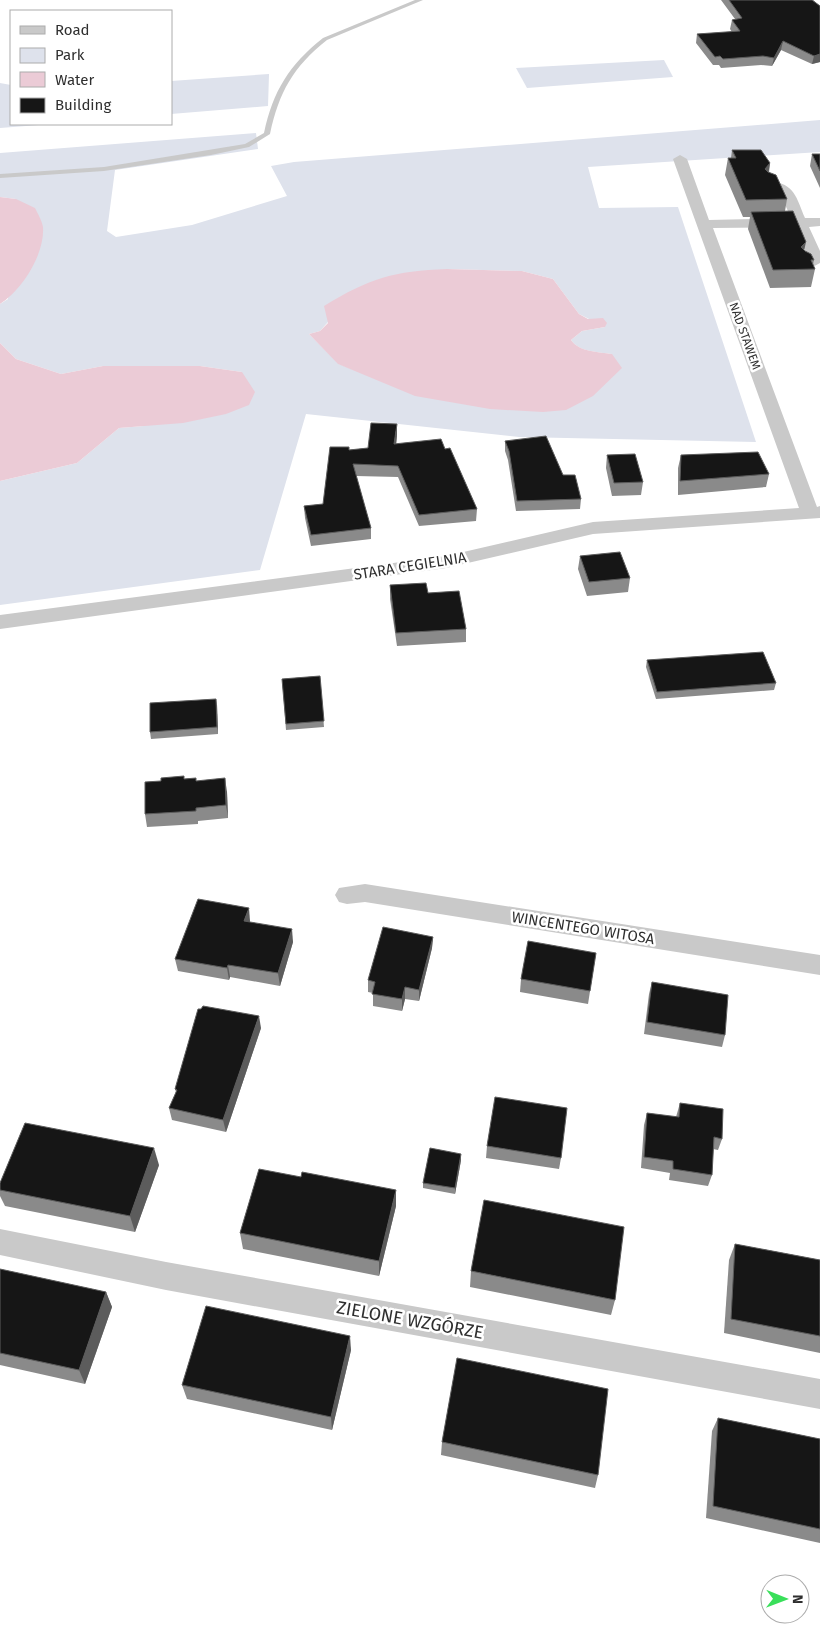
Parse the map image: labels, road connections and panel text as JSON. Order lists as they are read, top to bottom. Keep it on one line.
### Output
{"streets":{"street":["NAD STAWEM","STARA CEGIELNIA","WINCENTEGO WITOSA","ZIELONE WZGÓRZE"]},"crossings":[["NAD STAWEM","STARA CEGIELNIA"]],"legend":["Road","Park","Water","Building"],"north":"right"}
